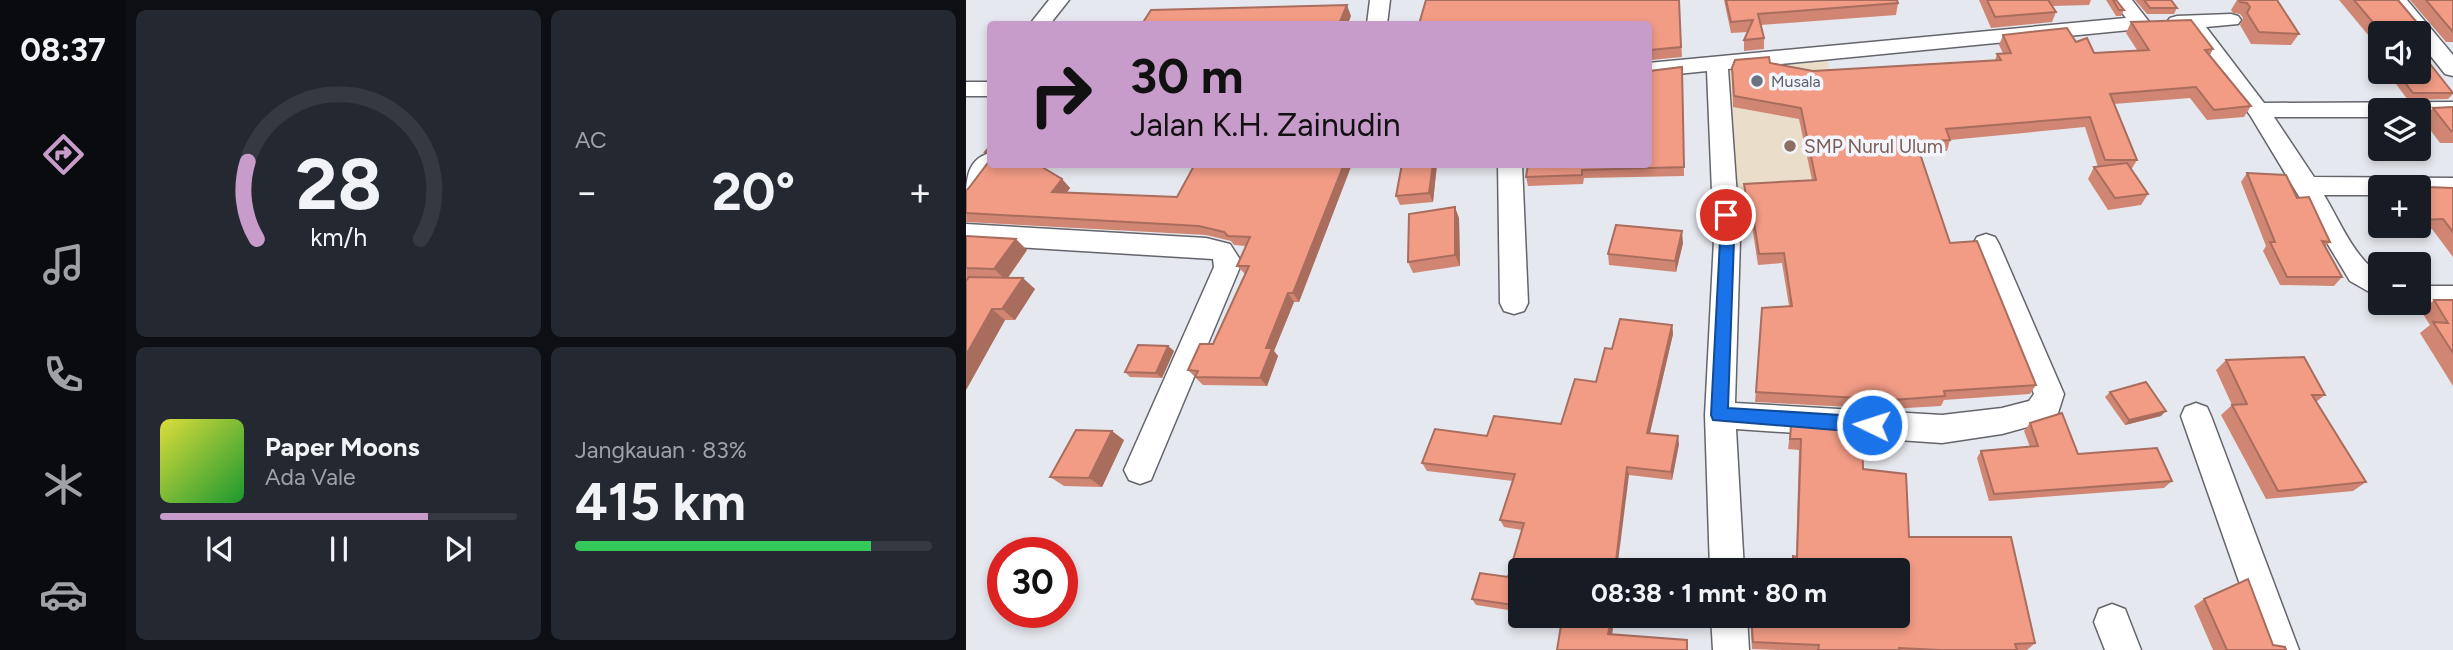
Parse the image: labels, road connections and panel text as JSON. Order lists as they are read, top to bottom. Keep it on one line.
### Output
{"places":["Musala","SMP Nurul Ulum"],"page":{"tabs":"08:37","tile":["AC",["Jangkauan · 83%","415 km"]],"map_buttons":["+","−"],"turn":["30 m","Jalan K.H. Zainudin"],"heat":["−","20°","+"],"song":["Paper Moons","Ada Vale"],"limit":"30","trip":"08:38 · 1 mnt · 80 m","gauge":["28","km/h"]}}
